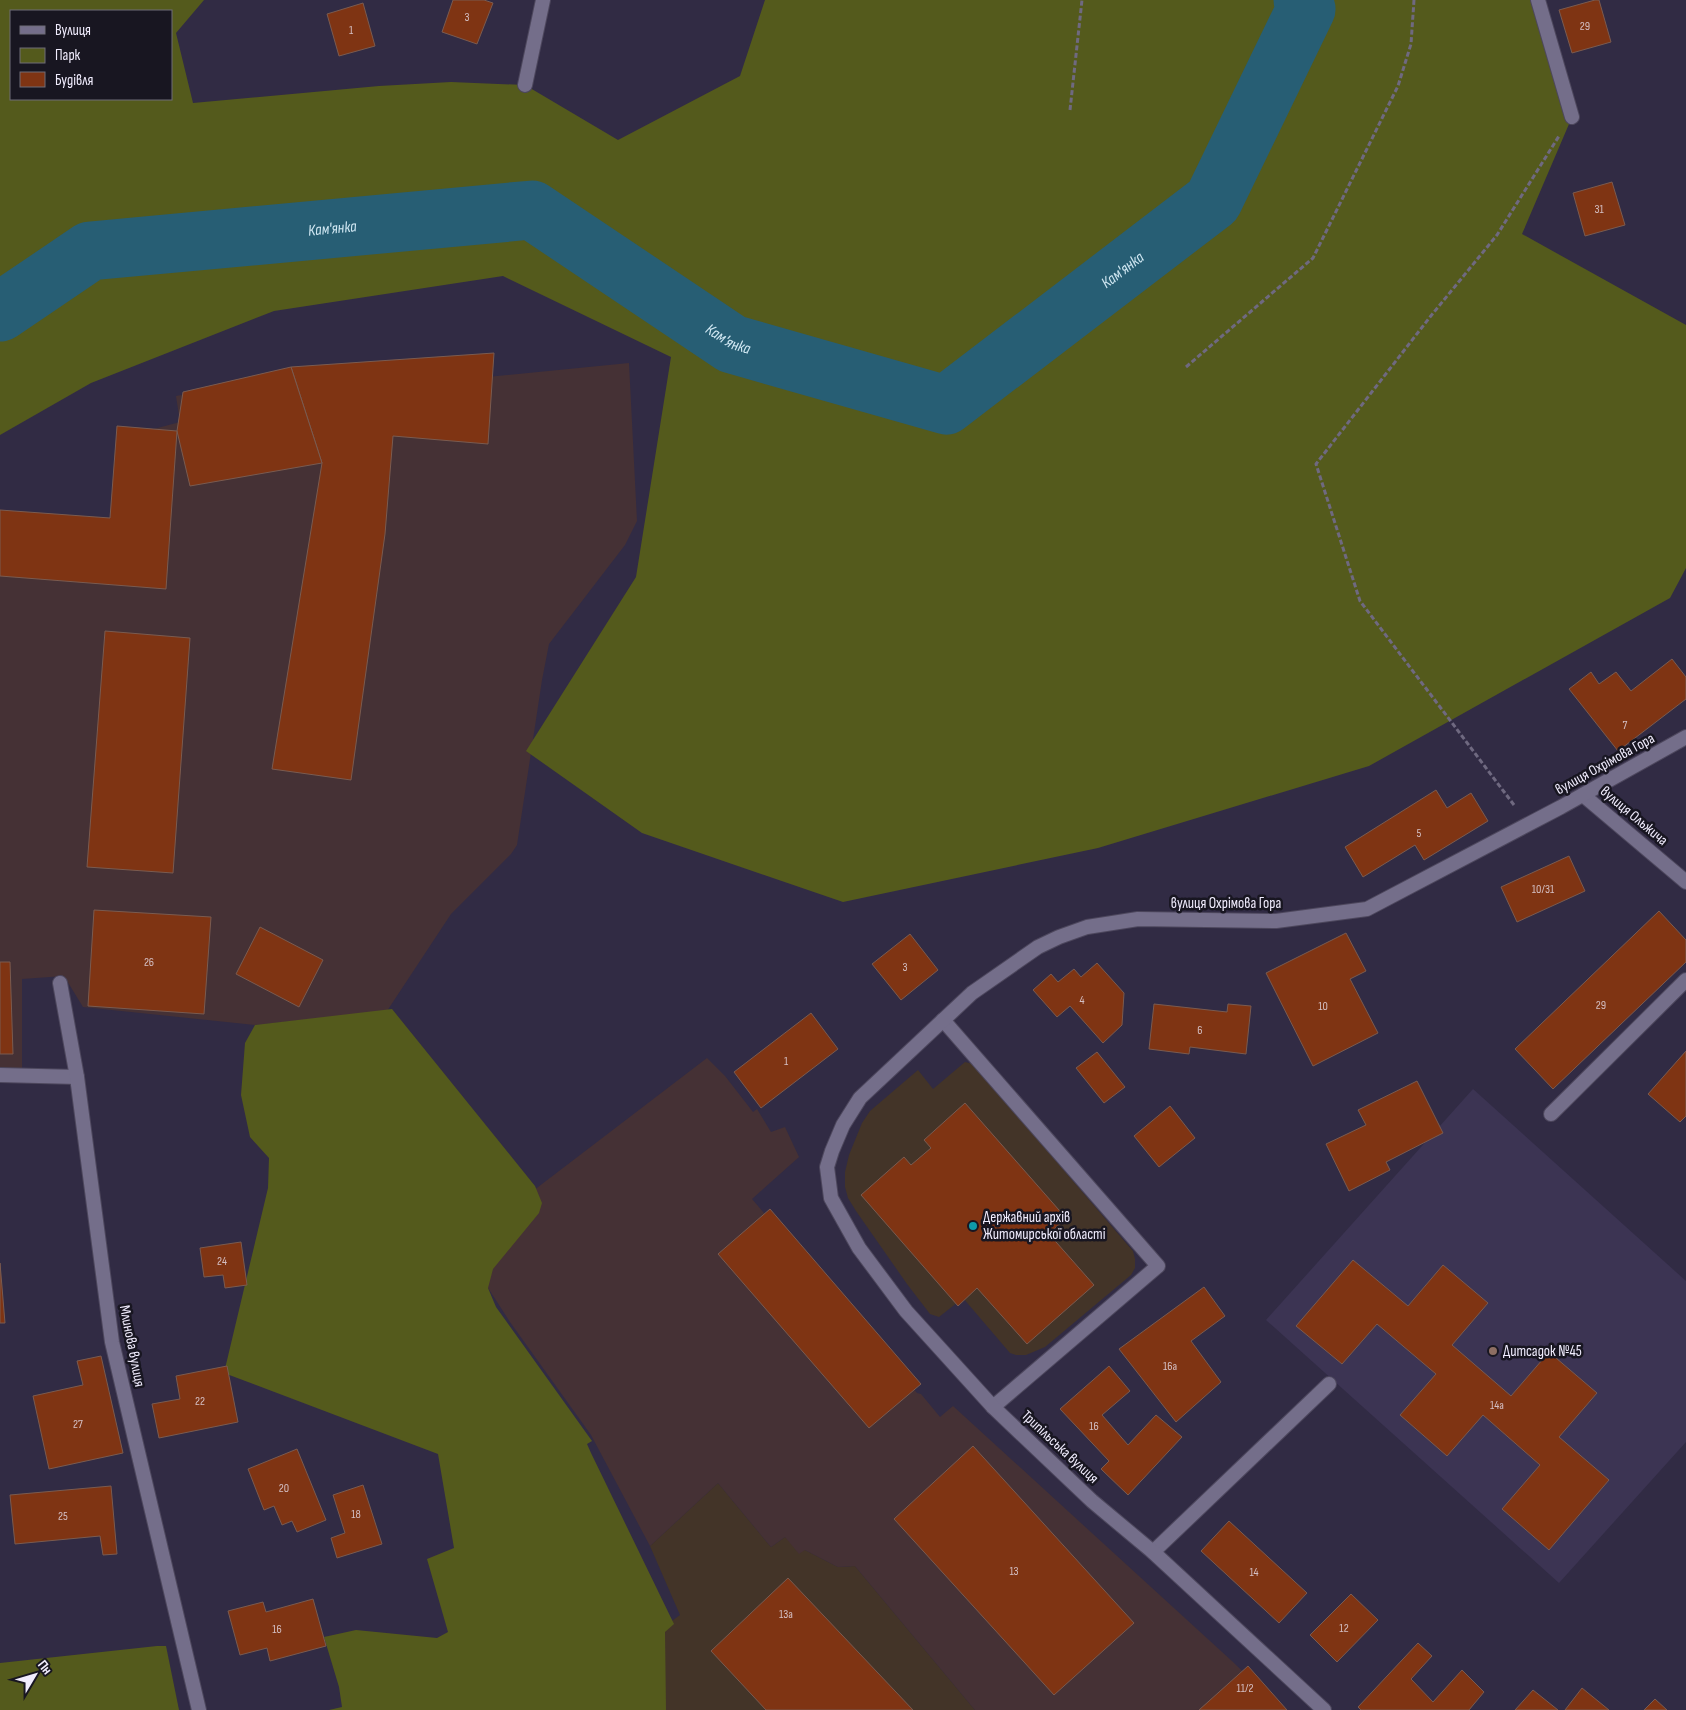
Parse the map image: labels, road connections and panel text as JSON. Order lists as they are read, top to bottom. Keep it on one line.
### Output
{"streets":{"street":["вулиця Охрімова Гора","вулиця Ольжича","Млинова вулиця","Трипільська вулиця"]},"crossings":[["вулиця Охрімова Гора","вулиця Ольжича"],["вулиця Охрімова Гора","Трипільська вулиця"]],"water":["Кам'янка"],"places":["Державний архів Житомирської області","Дитсадок №45"],"house_numbers":["3","29","1","31","7","5","10/31","26","3","4","29","10","6","1","24","16а","22","14а","27","16","20","18","25","13","14","13а","12","16","11/2"],"legend":["Вулиця","Парк","Будівля"],"north":"top right"}
